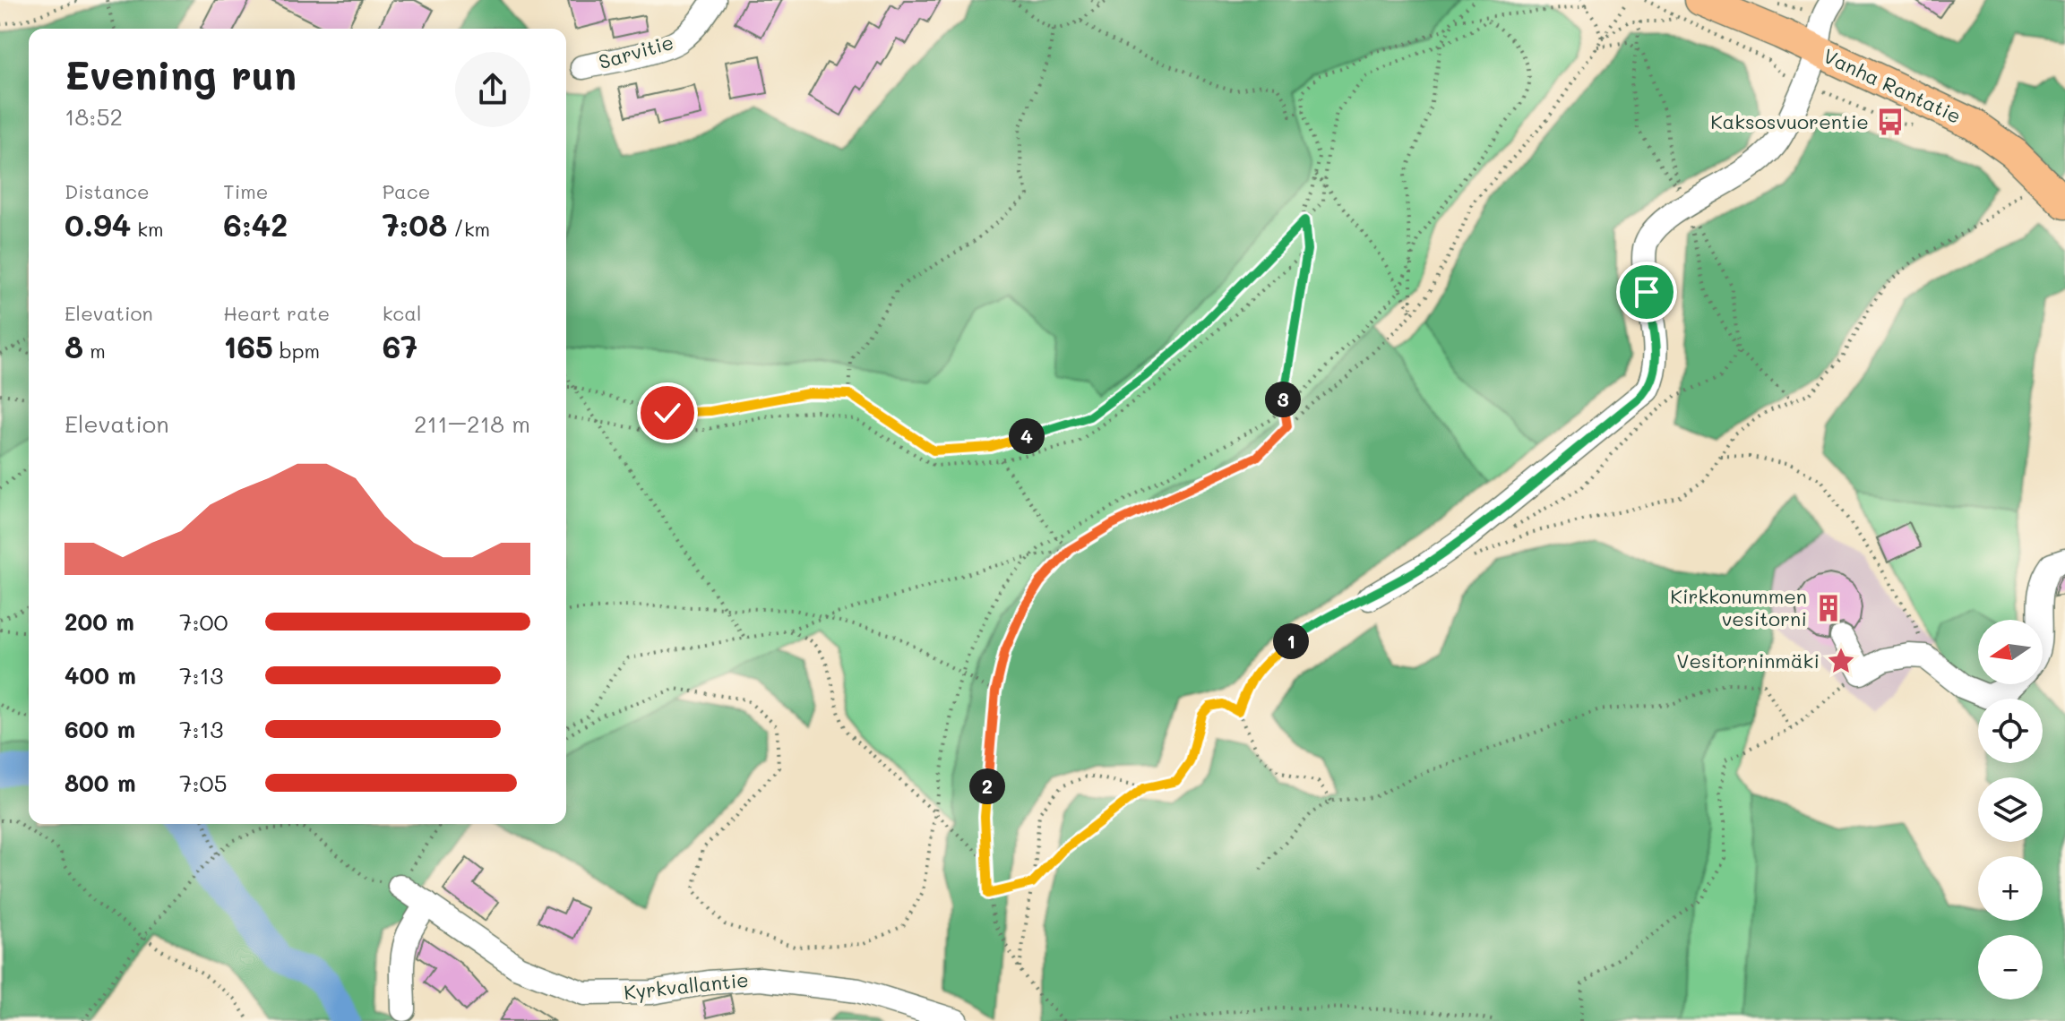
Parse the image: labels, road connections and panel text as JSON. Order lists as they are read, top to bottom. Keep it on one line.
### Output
{"streets":{"main road":["Vanha Rantatie"],"street":["Sarvitie","Kyrkvallantie"]},"places":{"bus stop":["Kaksosvuorentie"],"building":["Kirkkonummen vesitorni"],"place":["Vesitorninmäki"]},"north":"left","page":{"heading":["Evening run","18:52"],"stats":[["Distance","0.94 km"],["Time","6:42"],["Pace","7:08 /km"],["Elevation","8 m"],["Heart rate","165 bpm"],["kcal","67"]],"pins":["3","4","1","2"],"chart":["Elevation","211–218 m"],"list":[{"name":"200 m","note":"7:00"},{"name":"400 m","note":"7:13"},{"name":"600 m","note":"7:13"},{"name":"800 m","note":"7:05"}],"map_buttons":["+","−"]}}
